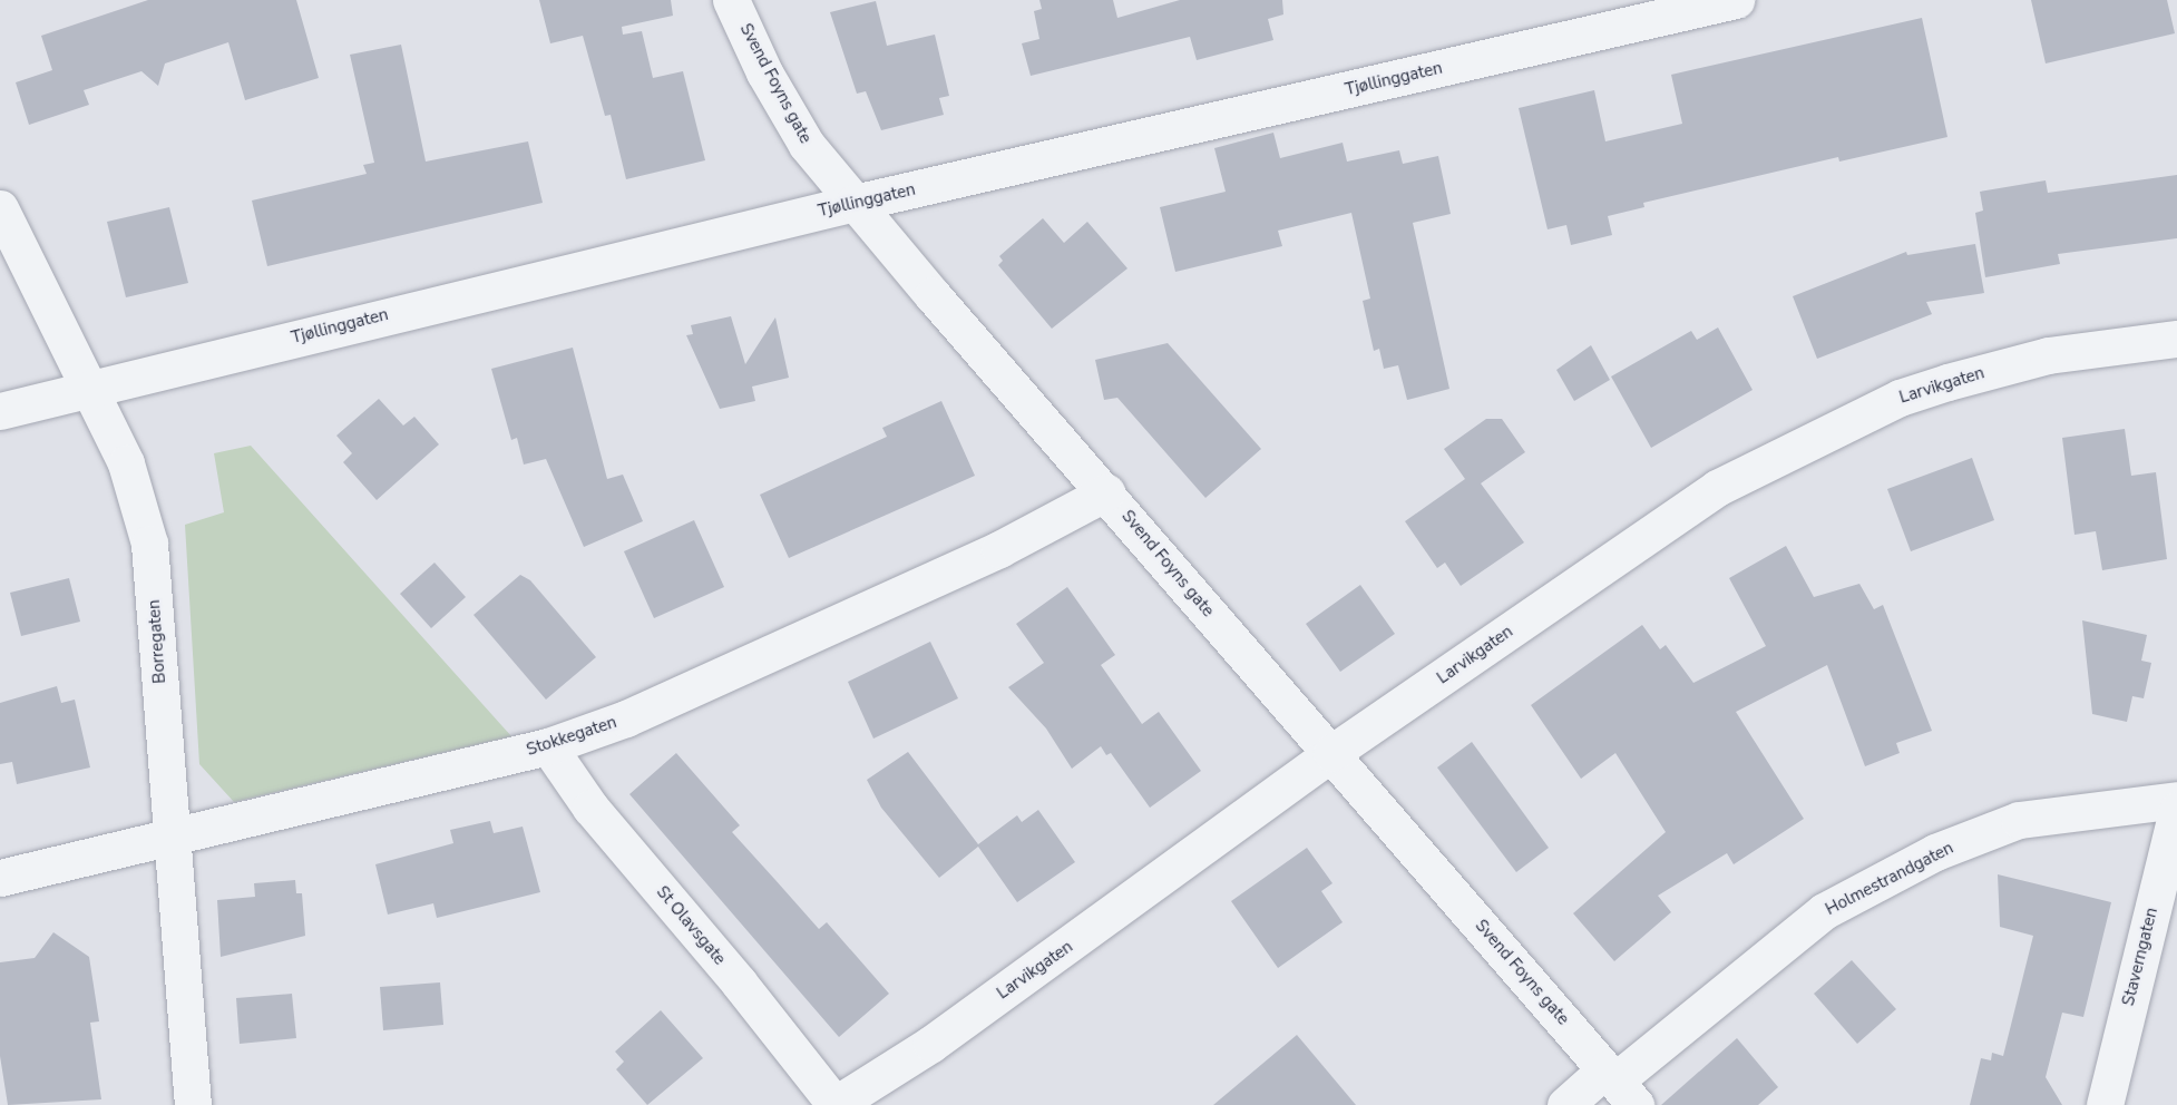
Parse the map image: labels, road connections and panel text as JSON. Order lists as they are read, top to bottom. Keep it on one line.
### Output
{"streets":{"street":["Tjøllinggaten","Svend Foyns gate","Larvikgaten","Borregaten","Stokkegaten","Holmestrandgaten","St Olavsgate","Staverngaten"]},"crossings":[["Tjøllinggaten","Svend Foyns gate"],["Tjøllinggaten","Borregaten"],["Svend Foyns gate","Larvikgaten"],["Svend Foyns gate","Stokkegaten"],["Svend Foyns gate","Holmestrandgaten"],["Larvikgaten","St Olavsgate"],["Borregaten","Stokkegaten"],["Stokkegaten","St Olavsgate"]]}
